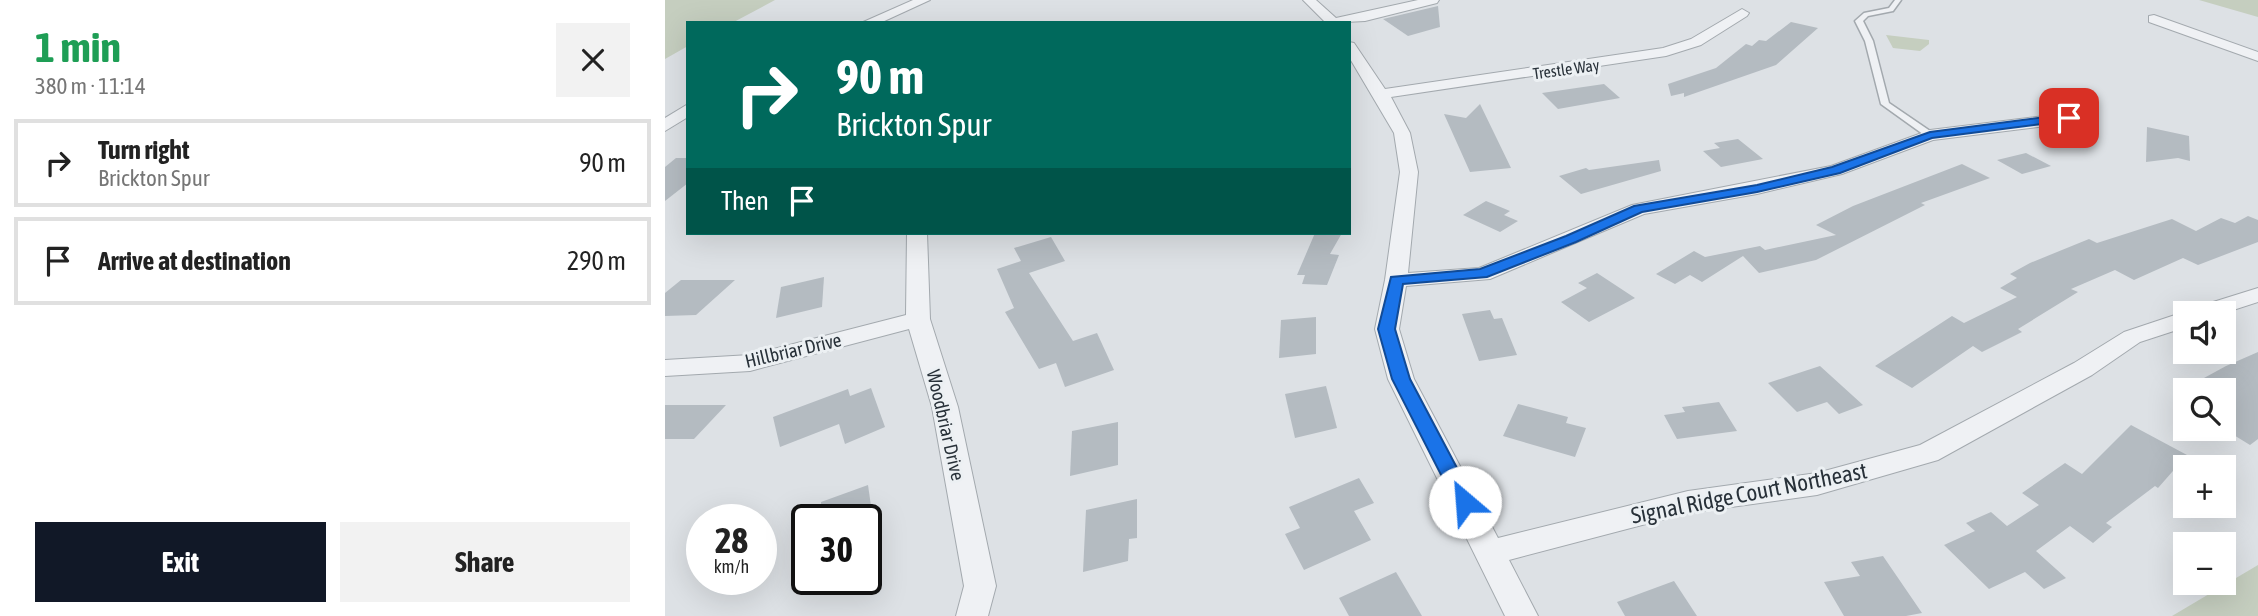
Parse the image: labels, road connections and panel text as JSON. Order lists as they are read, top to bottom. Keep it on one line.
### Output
{"streets":{"street":["Trestle Way","Hillbriar Drive","Woodbriar Drive","Signal Ridge Court Northeast"]},"crossings":[["Hillbriar Drive","Woodbriar Drive"]],"page":{"heading":["1 min","380 m · 11:14"],"turn":["90 m","Brickton Spur"],"list":[{"name":"Turn right","note":"Brickton Spur","value":"90 m"},{"name":"Arrive at destination","value":"290 m"}],"then":"Then","map_buttons":["+","−"],"speed":"28 km/h","limit":"30","buttons":["Exit","Share"]}}
